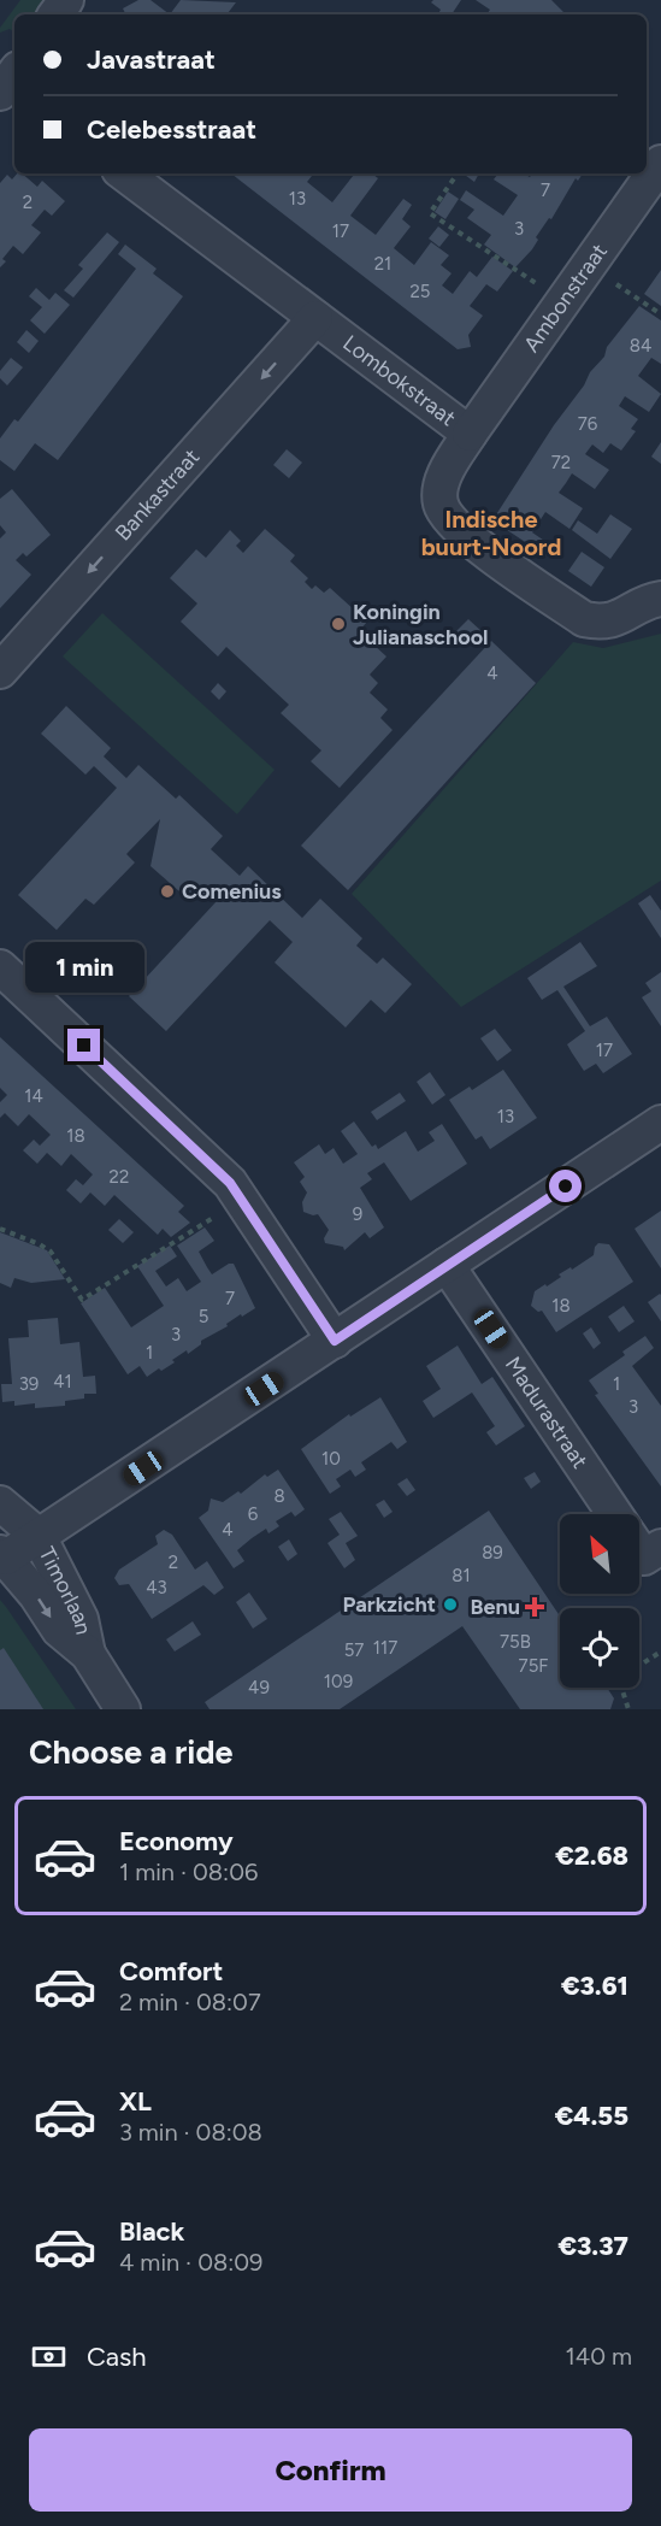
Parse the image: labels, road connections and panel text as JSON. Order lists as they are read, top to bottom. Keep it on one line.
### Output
{"streets":{"street":["Ambonstraat","Lombokstraat","Bankastraat","Madurastraat","Timorlaan"]},"crossings":[["Ambonstraat","Lombokstraat"],["Lombokstraat","Bankastraat"]],"one_way":["Bankastraat"],"districts":["Indische buurt-Noord"],"places":{"other":["Koningin Julianaschool","Comenius","Parkzicht"],"health":["Benu"]},"house_numbers":["7","13","2","3","17","21","25","84","76","72","4","17","14","13","18","22","9","7","18","5","3","1","41","39","1","3","10","8","6","4","89","2","81","43","75B","117","57","75F","109","49"],"north":"top left","page":{"banner":["Javastraat","Celebesstraat"],"bubble":"1 min","heading":"Choose a ride","list":[{"name":"Economy","note":"1 min · 08:06","value":"€2.68"},{"name":"Comfort","note":"2 min · 08:07","value":"€3.61"},{"name":"XL","note":"3 min · 08:08","value":"€4.55"},{"name":"Black","note":"4 min · 08:09","value":"€3.37"}],"pay":["Cash","140 m"],"buttons":"Confirm"}}
